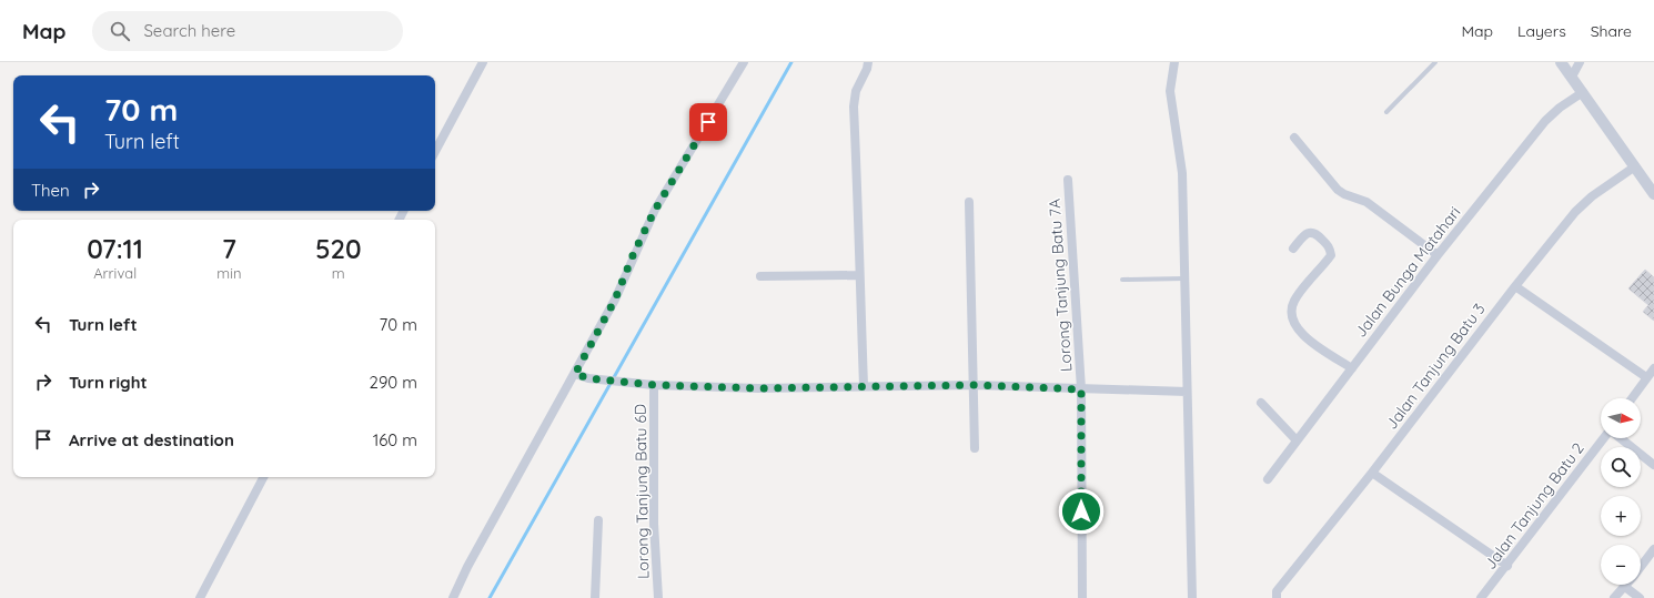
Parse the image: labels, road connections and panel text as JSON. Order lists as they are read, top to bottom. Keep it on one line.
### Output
{"streets":{"street":["Jalan Bunga Matahari","Lorong Tanjung Batu 7A","Jalan Tanjung Batu 3","Lorong Tanjung Batu 6D","Jalan Tanjung Batu 2"]},"north":"right","page":{"header":"Map","search":"Search here","nav":["Map","Layers","Share"],"turn":["70 m","Turn left"],"then":"Then","eta":["07:11","Arrival","7","min","520","m"],"list":[{"name":"Turn left","value":"70 m"},{"name":"Turn right","value":"290 m"},{"name":"Arrive at destination","value":"160 m"}],"map_buttons":["+","−"]}}
